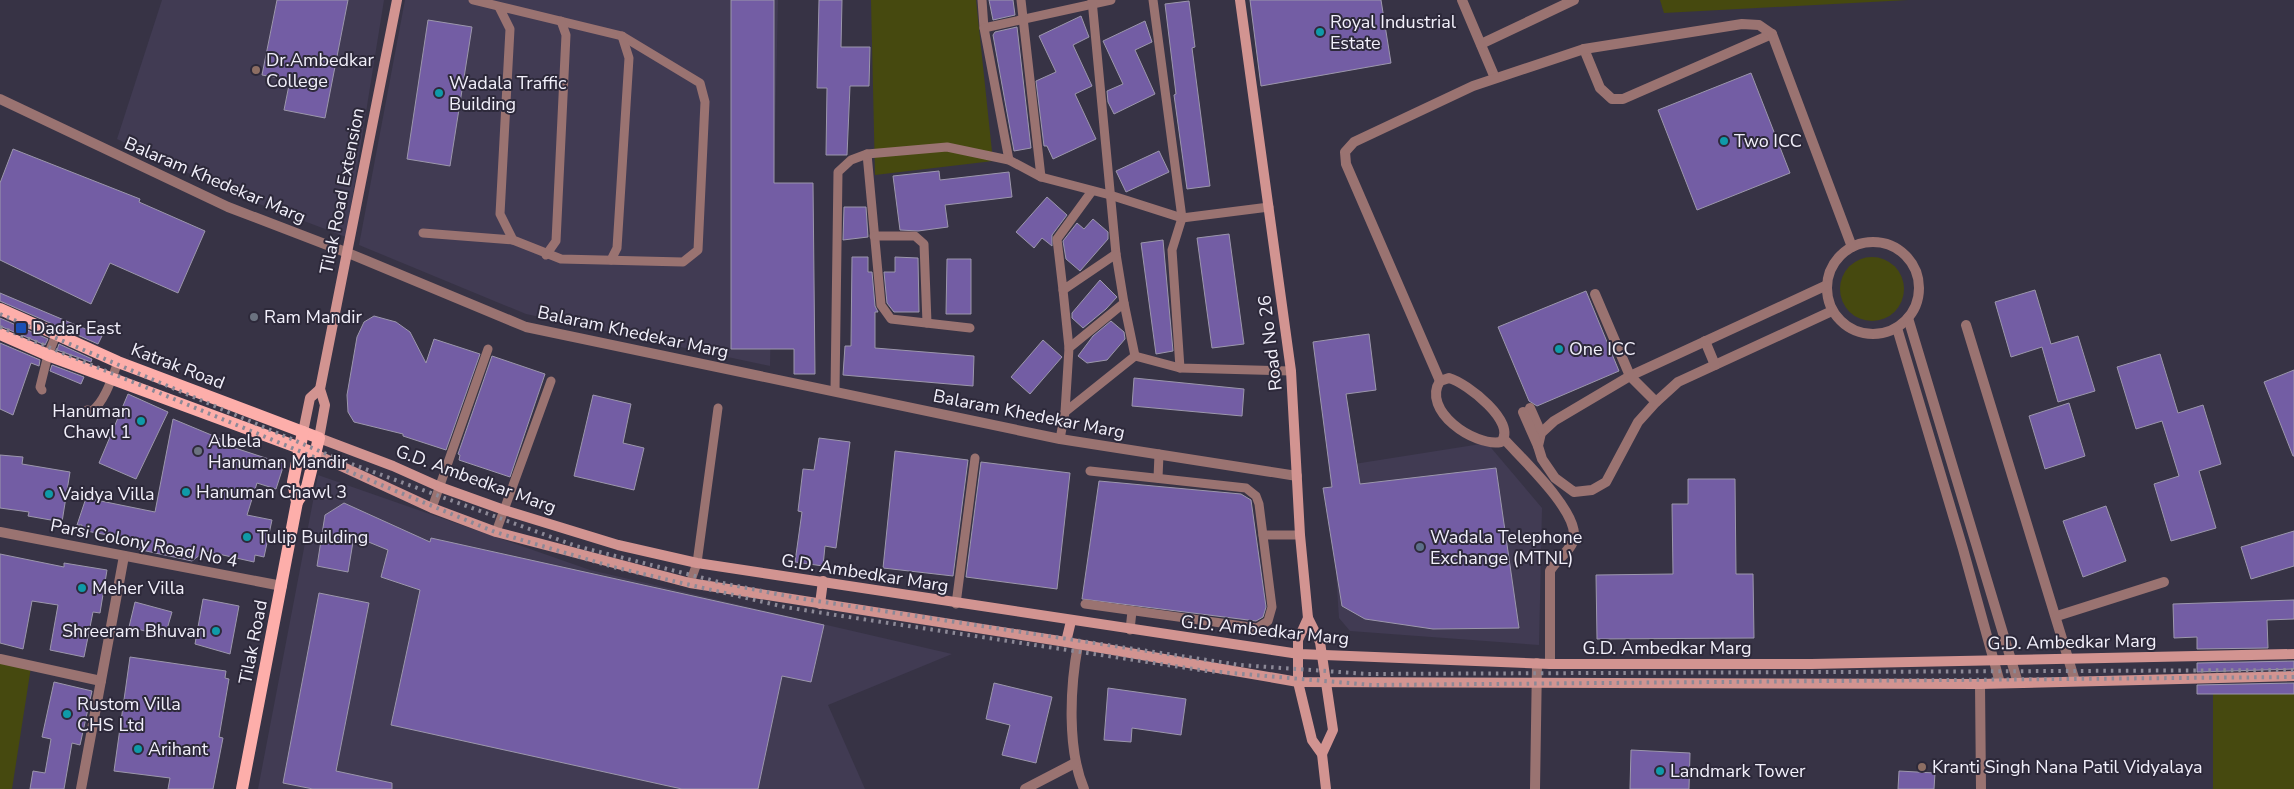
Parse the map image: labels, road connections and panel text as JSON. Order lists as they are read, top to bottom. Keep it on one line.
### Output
{"streets":{"main road":["Tilak Road Extension","Road No 26","Katrak Road","G.D. Ambedkar Marg","Tilak Road"],"street":["Balaram Khedekar Marg","Parsi Colony Road No 4"]},"crossings":[["Balaram Khedekar Marg","Tilak Road Extension"],["Balaram Khedekar Marg","Road No 26"],["Tilak Road Extension","Katrak Road"],["Tilak Road Extension","G.D. Ambedkar Marg"],["Tilak Road Extension","Tilak Road"],["Road No 26","G.D. Ambedkar Marg"],["Katrak Road","G.D. Ambedkar Marg"],["Katrak Road","Tilak Road"],["G.D. Ambedkar Marg","Tilak Road"],["Parsi Colony Road No 4","Tilak Road"]],"places":{"other":["Royal Industrial Estate","Dr.Ambedkar College","Wadala Traffic Building","Two ICC","Ram Mandir","One ICC","Hanuman Chawl 1","Albela Hanuman Mandir","Hanuman Chawl 3","Vaidya Villa","Tulip Building","Wadala Telephone Exchange (MTNL)","Meher Villa","Shreeram Bhuvan","Rustom Villa CHS Ltd","Arihant","Kranti Singh Nana Patil Vidyalaya","Landmark Tower"],"transit":["Dadar East"]}}
